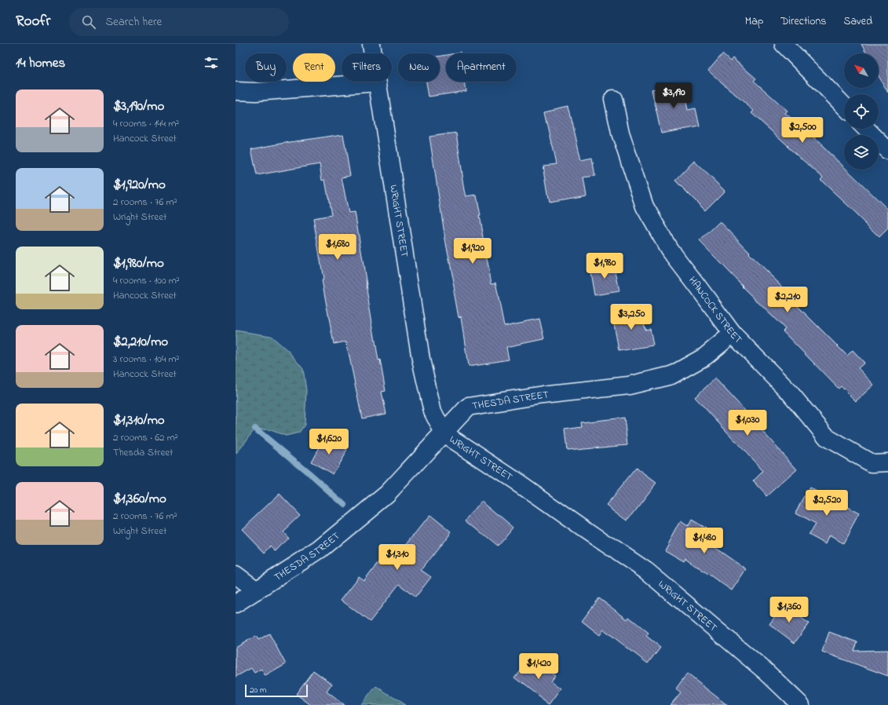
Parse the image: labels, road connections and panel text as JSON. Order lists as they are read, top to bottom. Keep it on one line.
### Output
{"streets":{"street":["WRIGHT STREET","HANCOCK STREET","THESDA STREET"]},"crossings":[["WRIGHT STREET","THESDA STREET"],["HANCOCK STREET","THESDA STREET"]],"scale_bar":"20 m","north":"top left","page":{"header":"Roofr","search":"Search here","nav":["Map","Directions","Saved"],"heading":"14 homes","chip":["Buy","Rent","Filters","New","Apartment"],"list":[{"name":"$3,190/mo","note":"4 rooms · 144 m² · Hancock Street"},{"name":"$1,920/mo","note":"2 rooms · 76 m² · Wright Street"},{"name":"$1,980/mo","note":"4 rooms · 100 m² · Hancock Street"},{"name":"$2,210/mo","note":"3 rooms · 104 m² · Hancock Street"},{"name":"$1,310/mo","note":"2 rooms · 62 m² · Thesda Street"},{"name":"$1,360/mo","note":"2 rooms · 76 m² · Wright Street"}],"price":["$3,190","$2,500","$1,680","$1,920","$1,980","$2,210","$3,250","$1,030","$1,620","$2,520","$1,480","$1,310","$1,360","$1,420"],"scale":"20 m"}}
